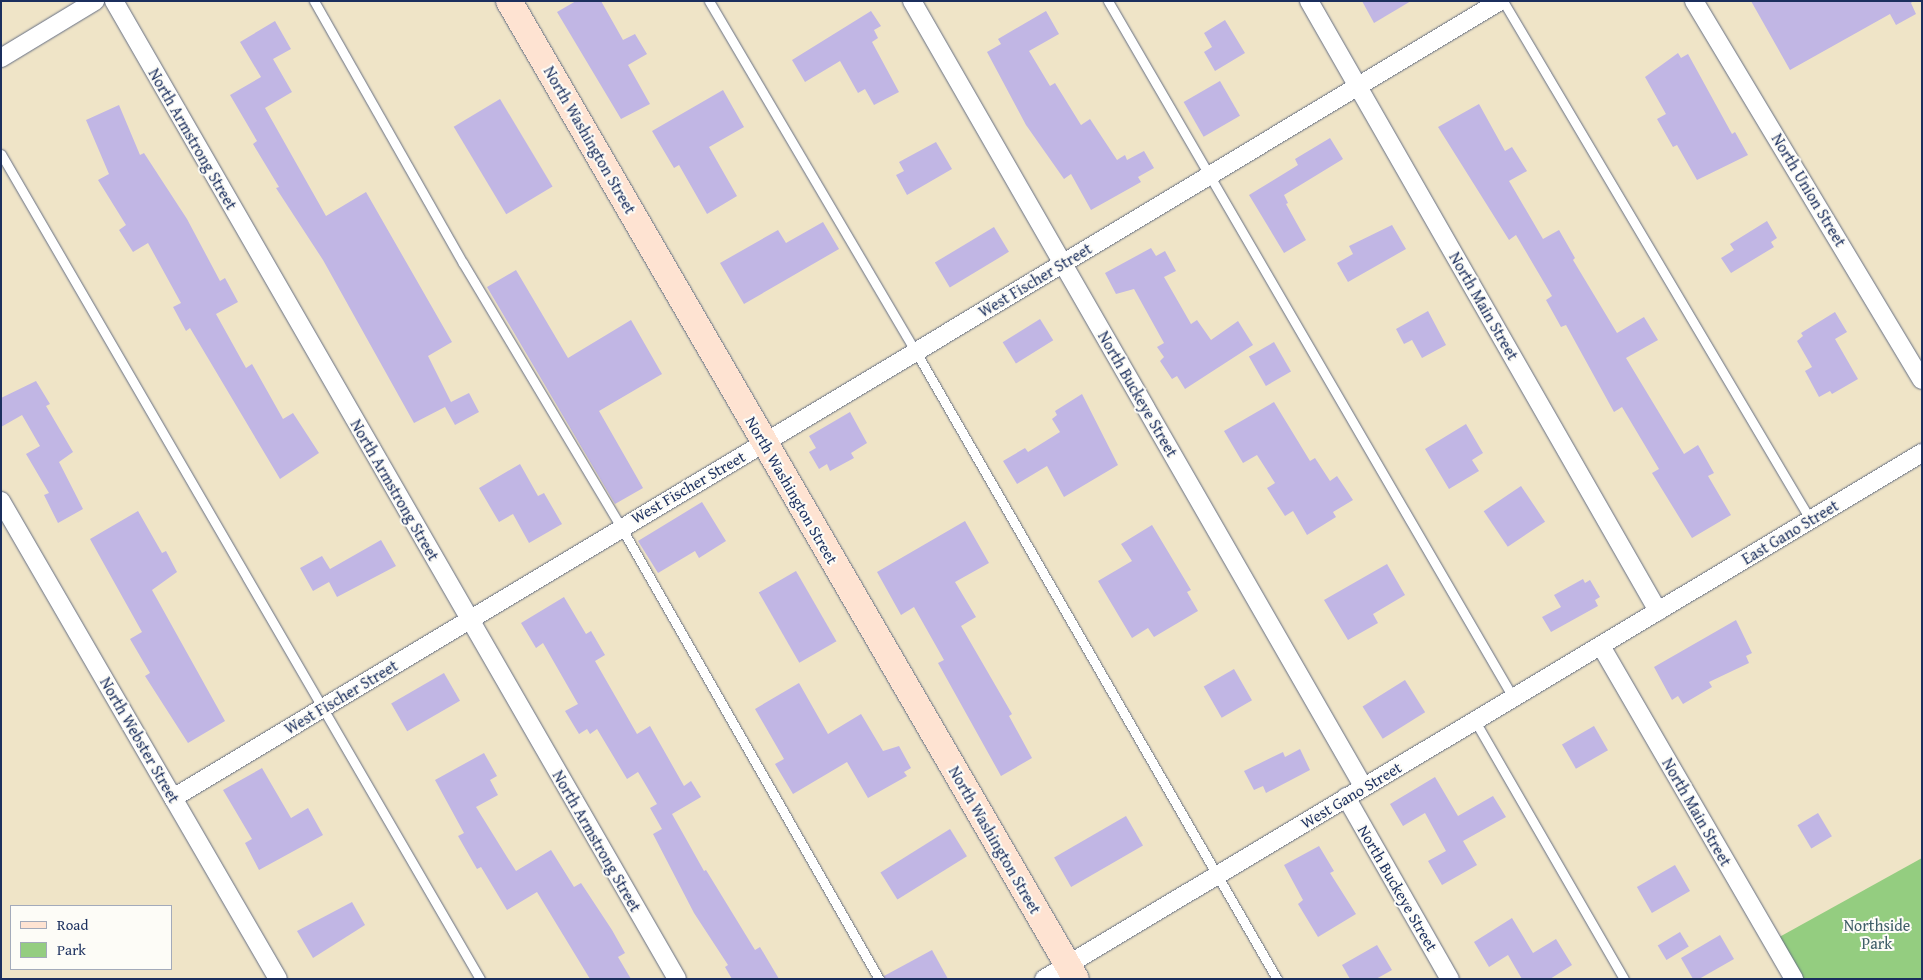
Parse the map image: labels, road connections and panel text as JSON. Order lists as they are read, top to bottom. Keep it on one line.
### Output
{"streets":{"main road":["North Washington Street"],"street":["North Armstrong Street","North Union Street","West Fischer Street","North Main Street","North Buckeye Street","East Gano Street","North Webster Street","West Gano Street"]},"crossings":[["North Armstrong Street","West Fischer Street"],["North Washington Street","West Fischer Street"],["North Washington Street","West Gano Street"],["West Fischer Street","North Main Street"],["West Fischer Street","North Buckeye Street"],["West Fischer Street","North Webster Street"],["North Main Street","East Gano Street"],["North Main Street","West Gano Street"],["North Buckeye Street","West Gano Street"],["East Gano Street","West Gano Street"]],"parks":["Northside Park"],"legend":["Road","Park"]}
